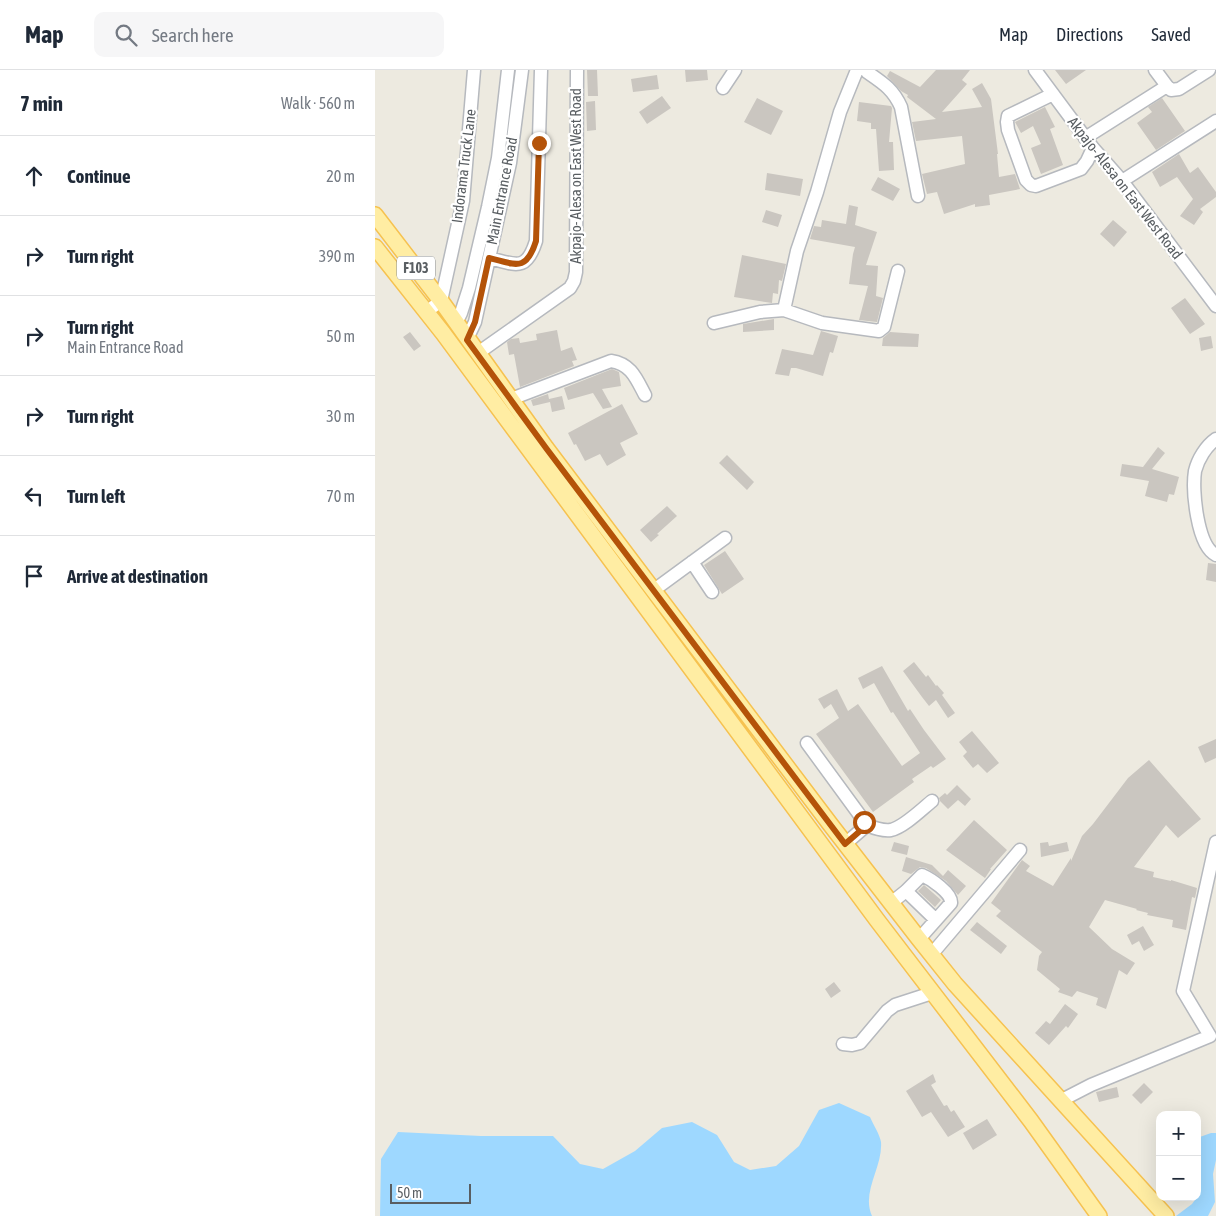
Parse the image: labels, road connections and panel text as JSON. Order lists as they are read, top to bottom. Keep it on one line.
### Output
{"streets":{"main road":["F103"],"street":["Indorama Truck Lane","Akpajo- Alesa on East West Road","Main Entrance Road"]},"crossings":[["Indorama Truck Lane","F103"],["Akpajo- Alesa on East West Road","F103"],["Main Entrance Road","F103"]],"scale_bar":"50 m","page":{"header":"Map","search":"Search here","nav":["Map","Directions","Saved"],"heading":["7 min","Walk · 560 m"],"list":[["Continue","20 m"],["Turn right","390 m"],["Turn right","Main Entrance Road","50 m"],["Turn right","30 m"],["Turn left","70 m"],"Arrive at destination"],"map_buttons":["+","−"],"scale":"50 m"}}
